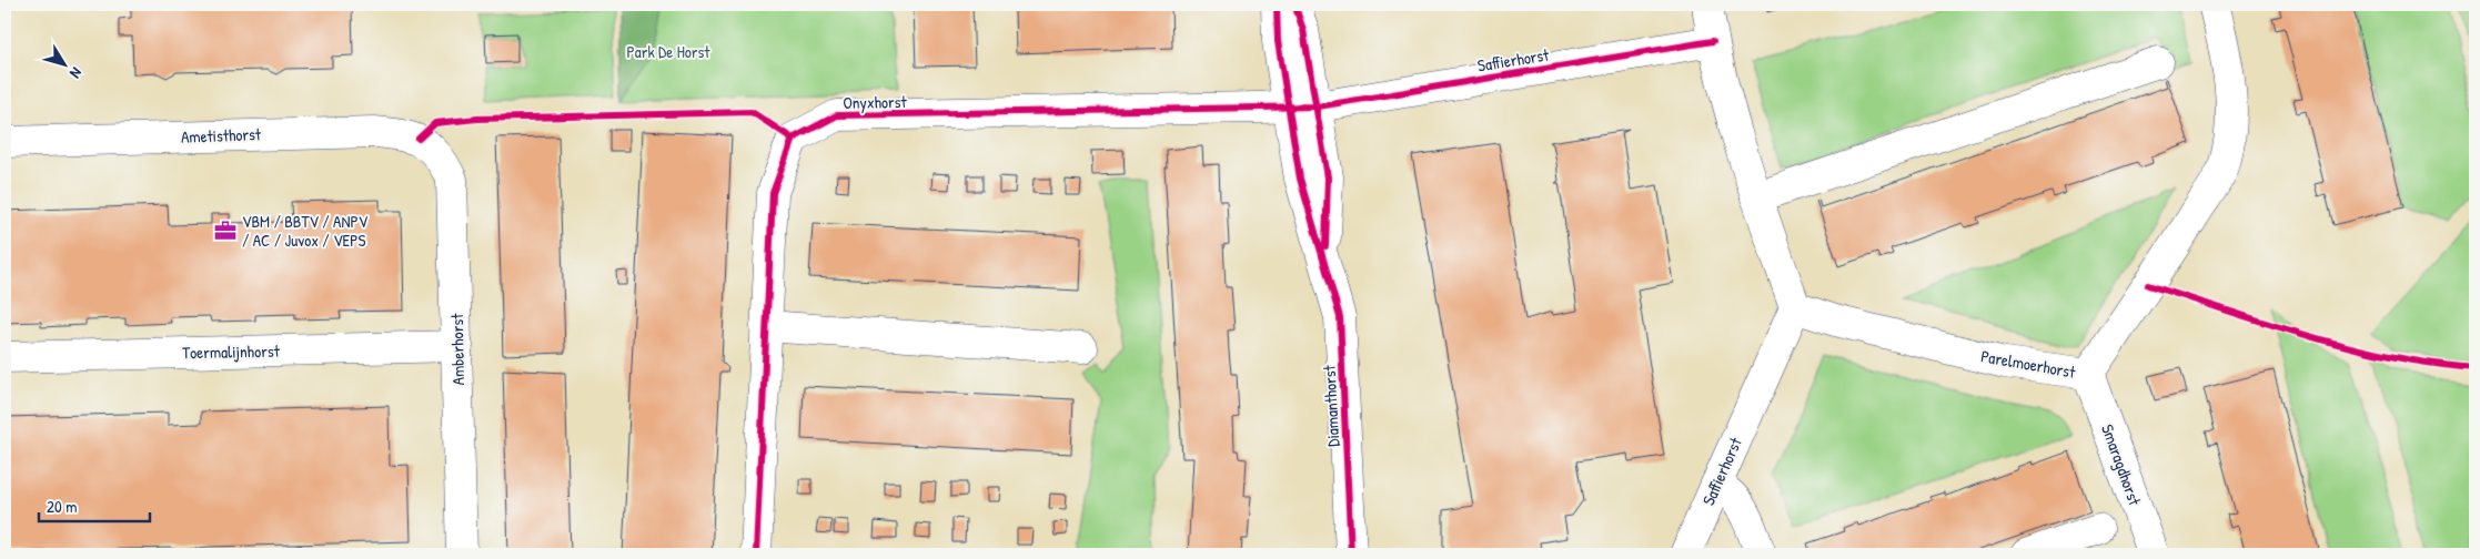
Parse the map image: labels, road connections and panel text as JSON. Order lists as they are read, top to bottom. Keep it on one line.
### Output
{"streets":{"street":["Saffierhorst","Onyxhorst","Ametisthorst","Amberhorst","Toermalijnhorst","Parelmoerhorst","Diamanthorst","Smaragdhorst"]},"crossings":[["Saffierhorst","Onyxhorst"],["Saffierhorst","Parelmoerhorst"],["Saffierhorst","Diamanthorst"],["Onyxhorst","Diamanthorst"],["Ametisthorst","Amberhorst"],["Amberhorst","Toermalijnhorst"],["Parelmoerhorst","Smaragdhorst"]],"parks":["Park De Horst"],"places":{"office":["VBM / BBTV / ANPV / AC / Juvox / VEPS"]},"scale_bar":"20 m","north":"bottom right"}
